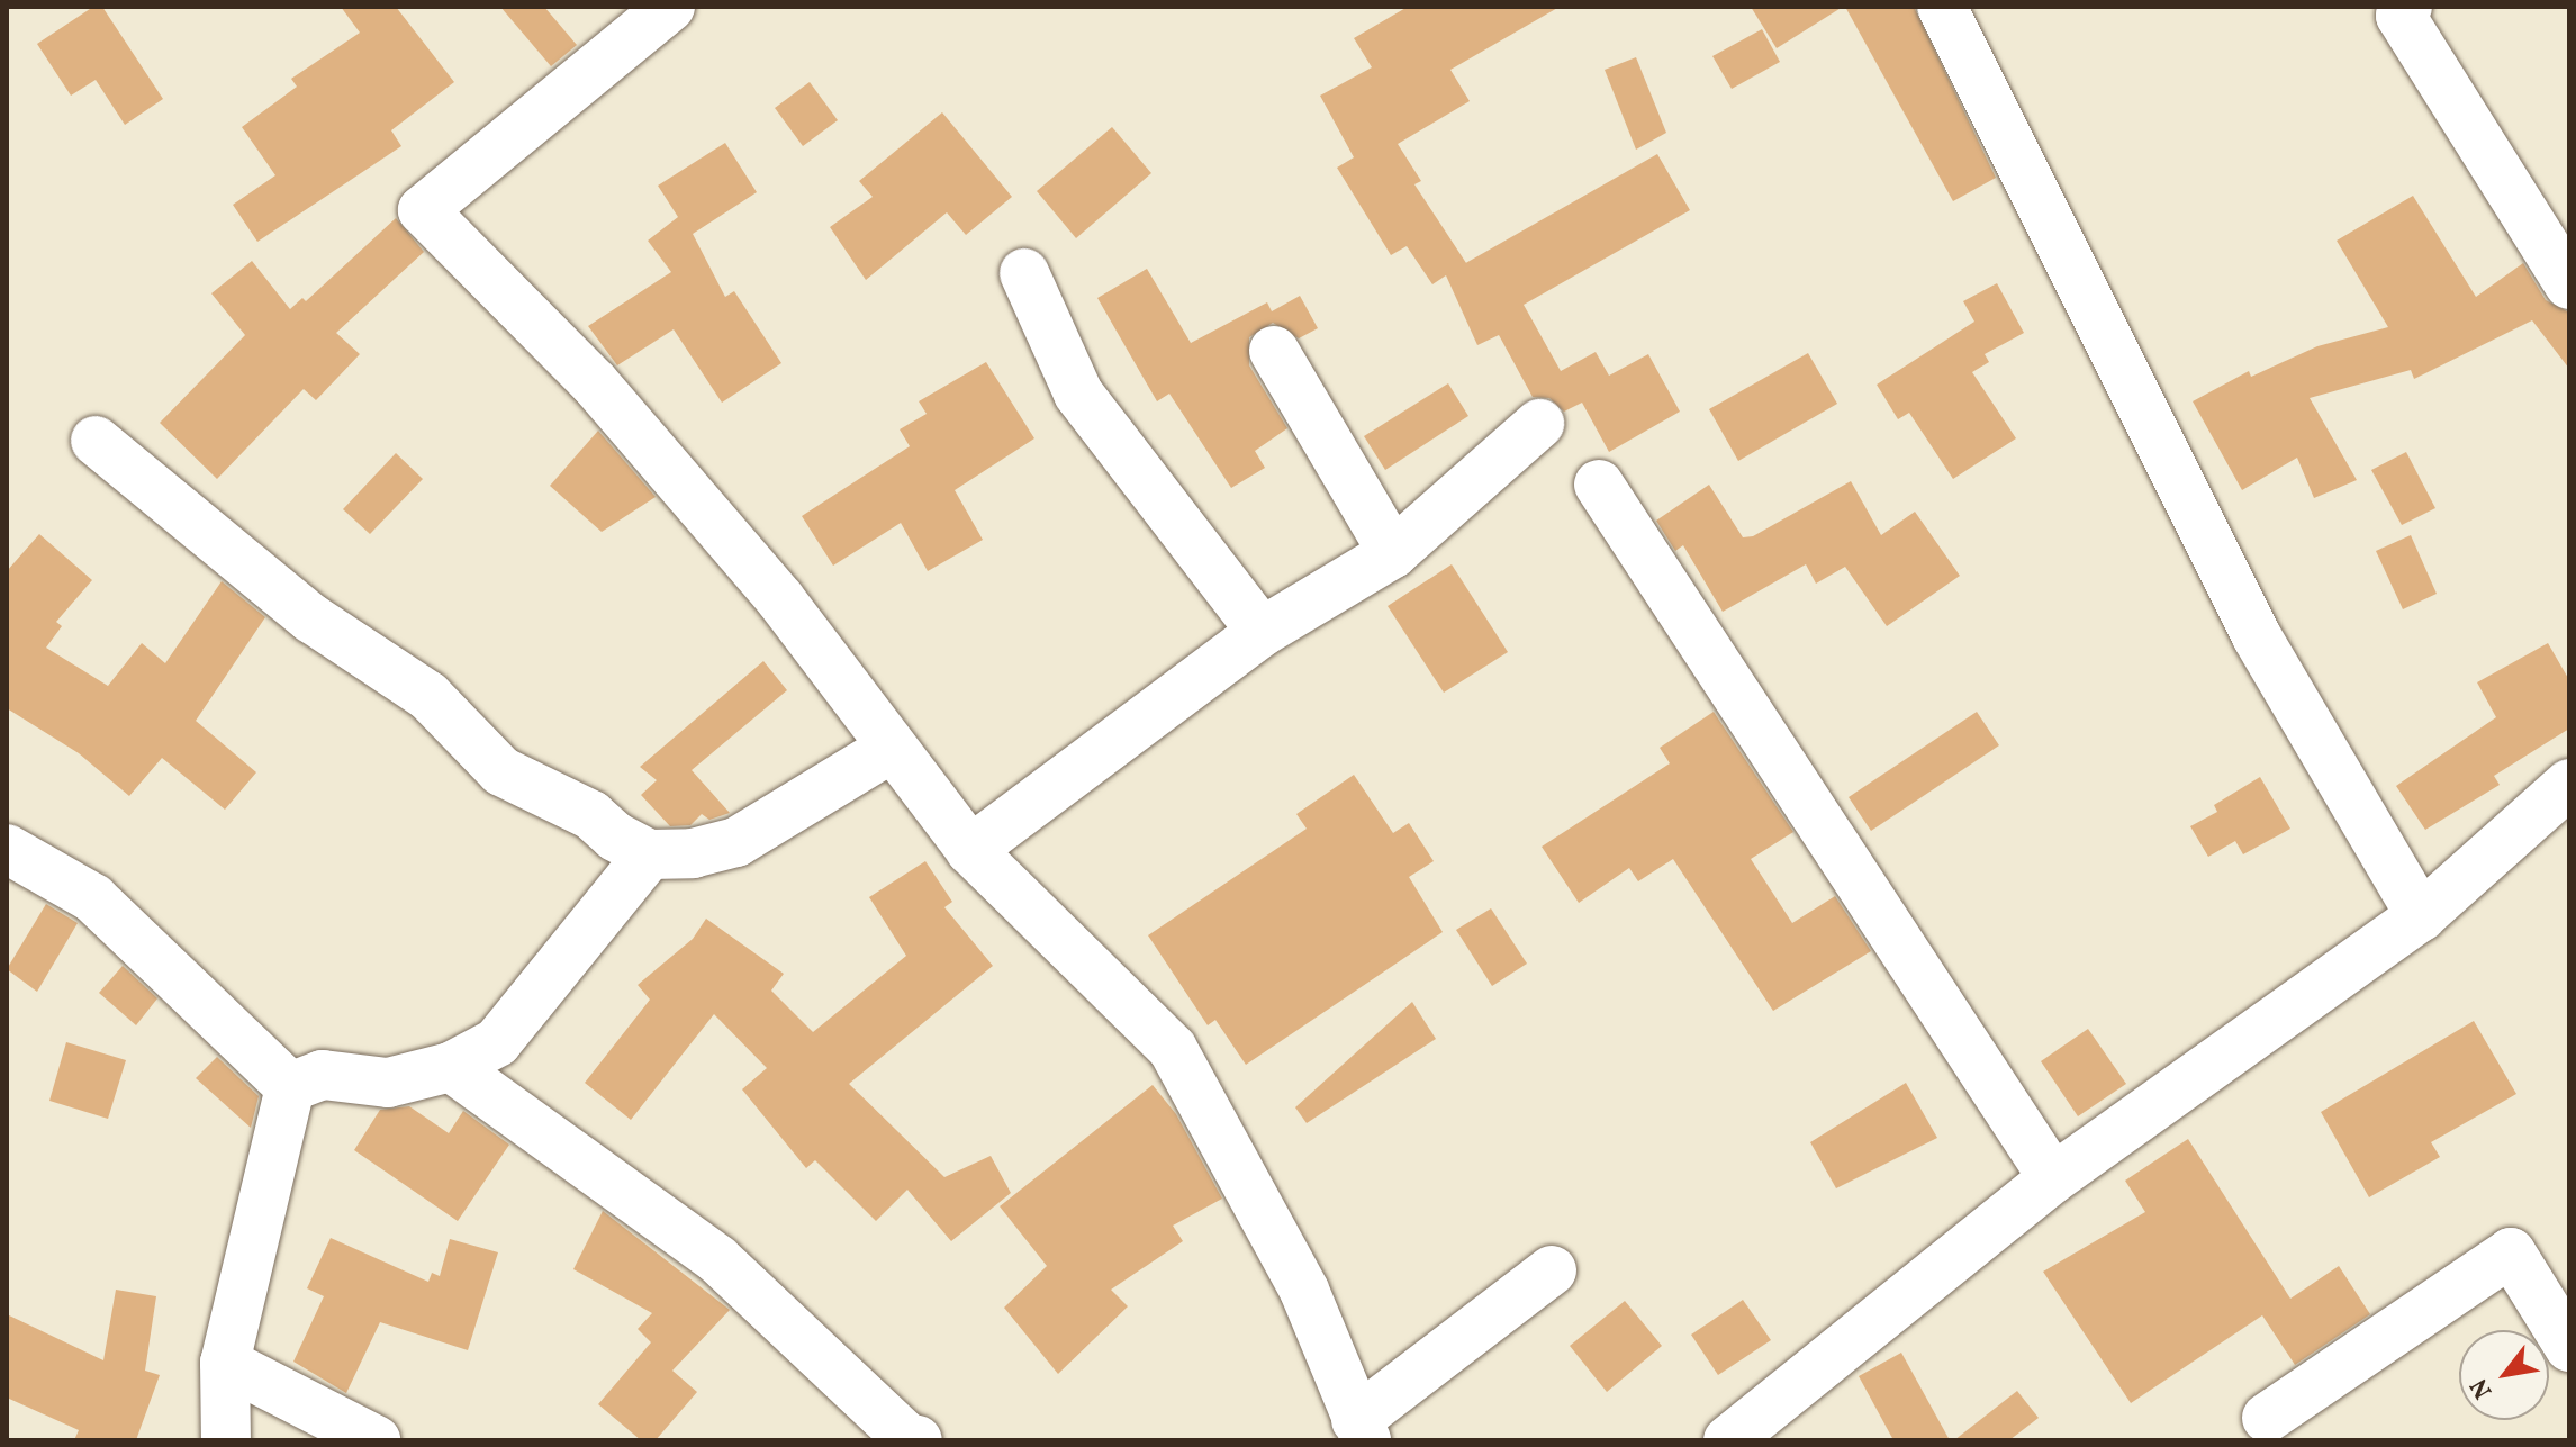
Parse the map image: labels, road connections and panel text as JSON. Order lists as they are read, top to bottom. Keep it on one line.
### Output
{"north":"bottom left"}
